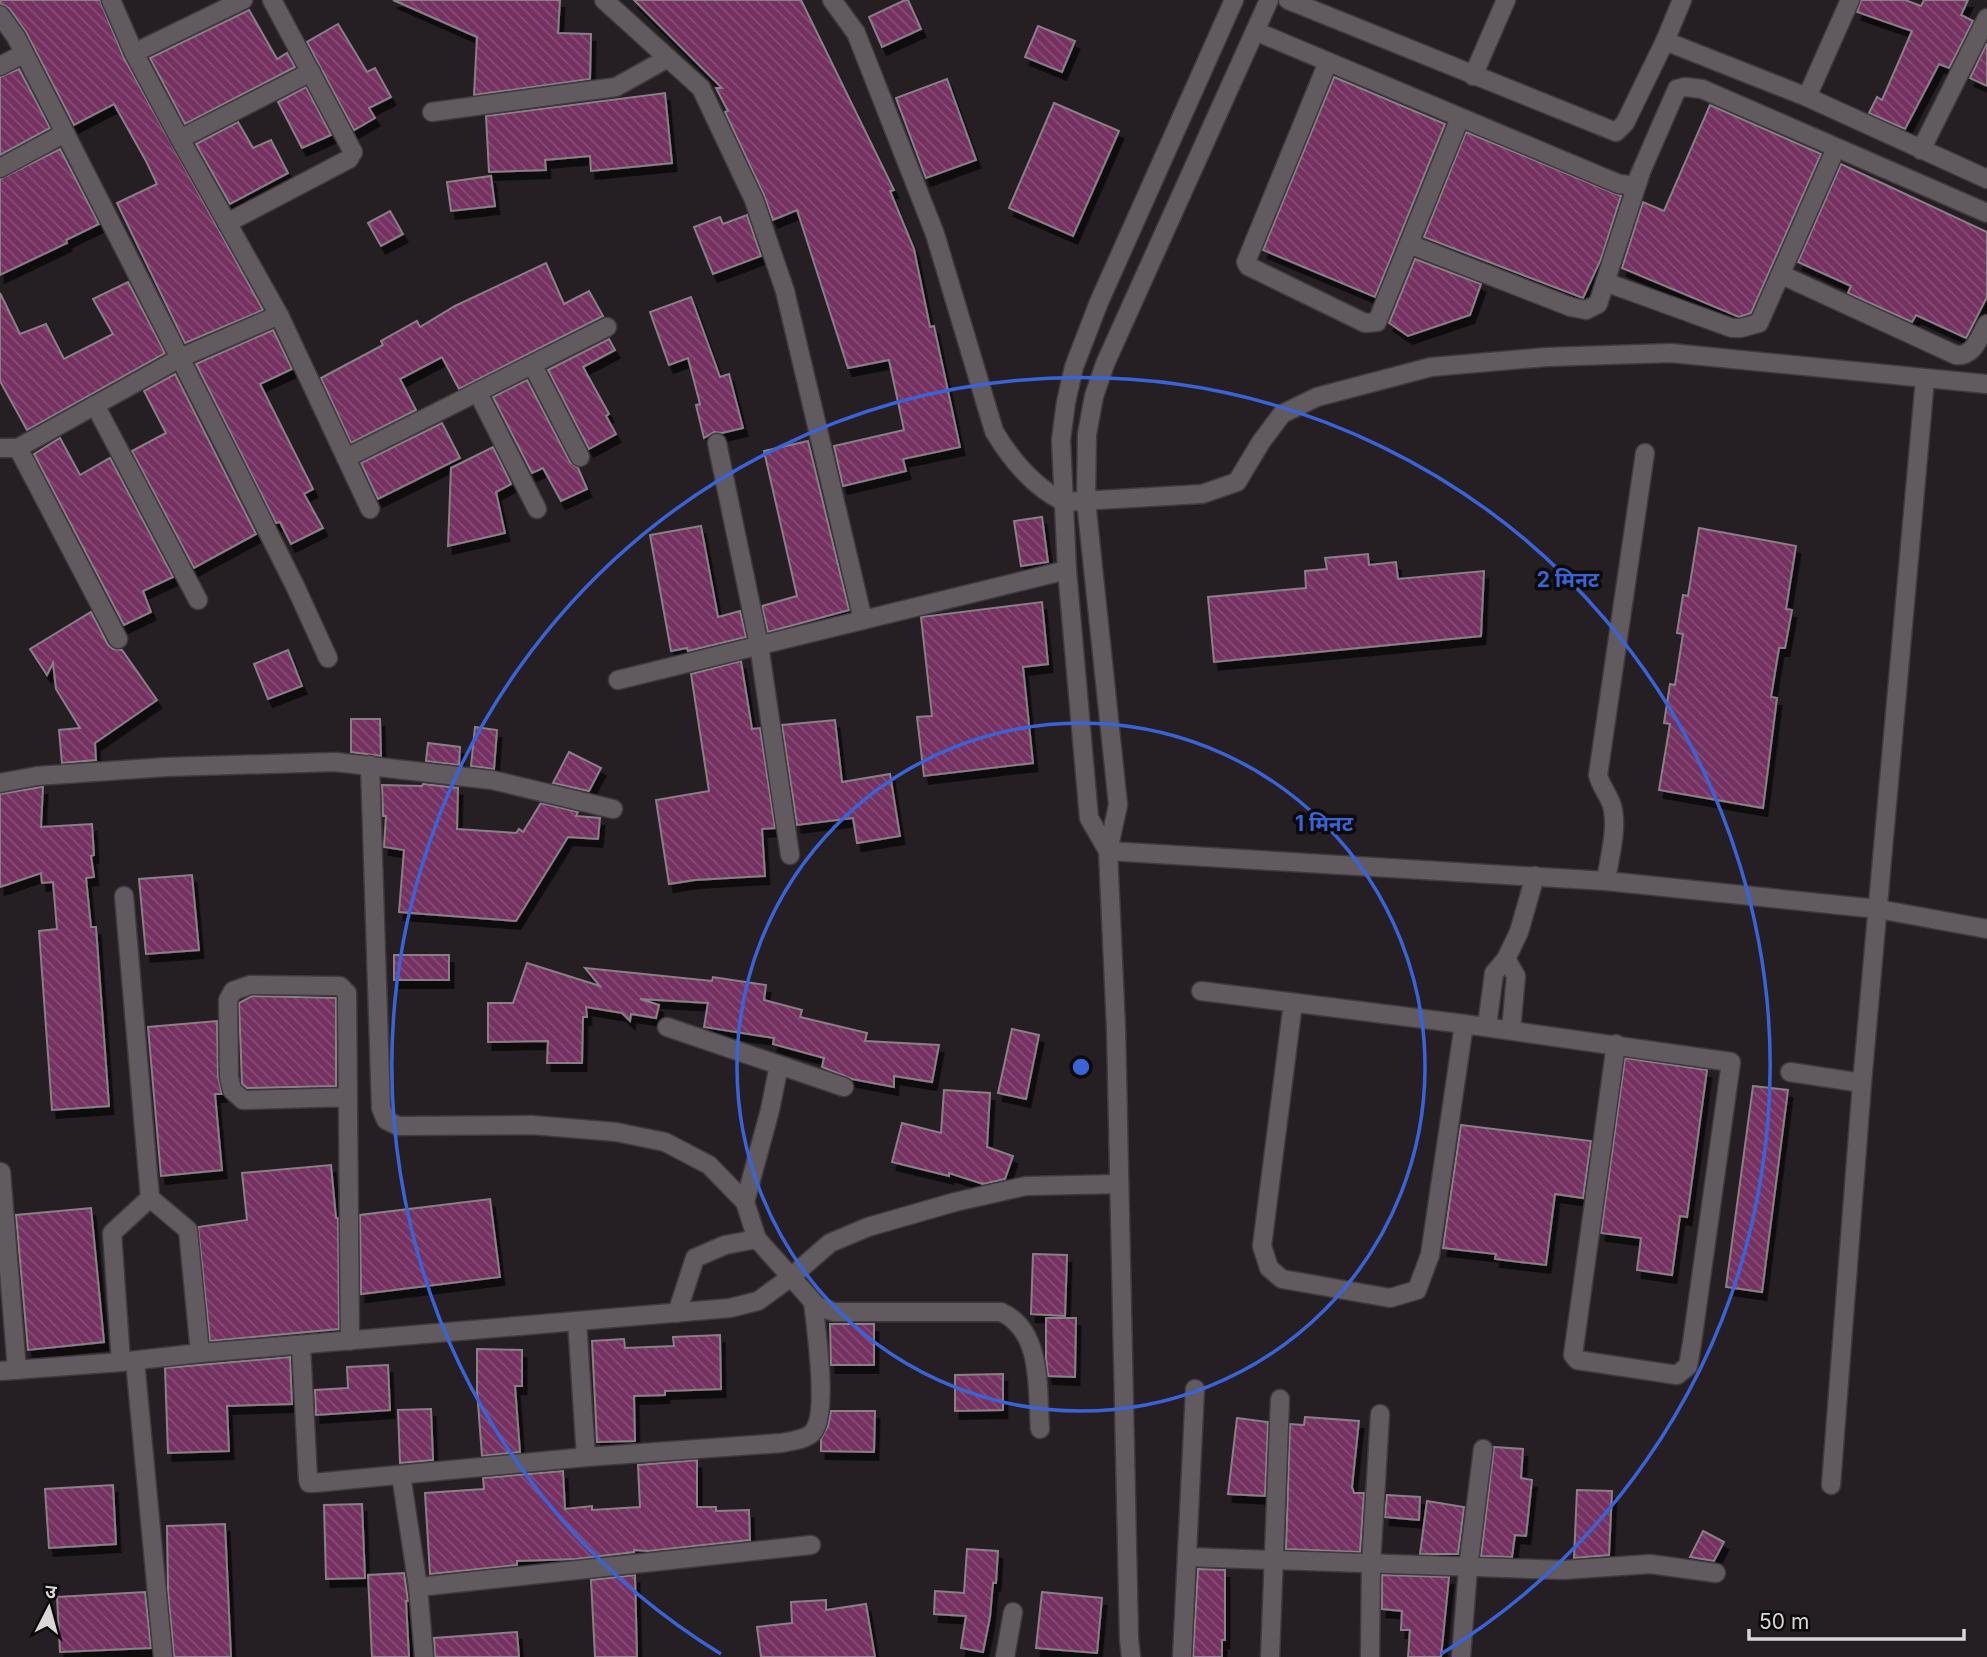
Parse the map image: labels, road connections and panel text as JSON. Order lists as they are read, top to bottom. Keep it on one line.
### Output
{"scale_bar":"50 m","north":"top","rings":["2 मिनट","1 मिनट"]}
